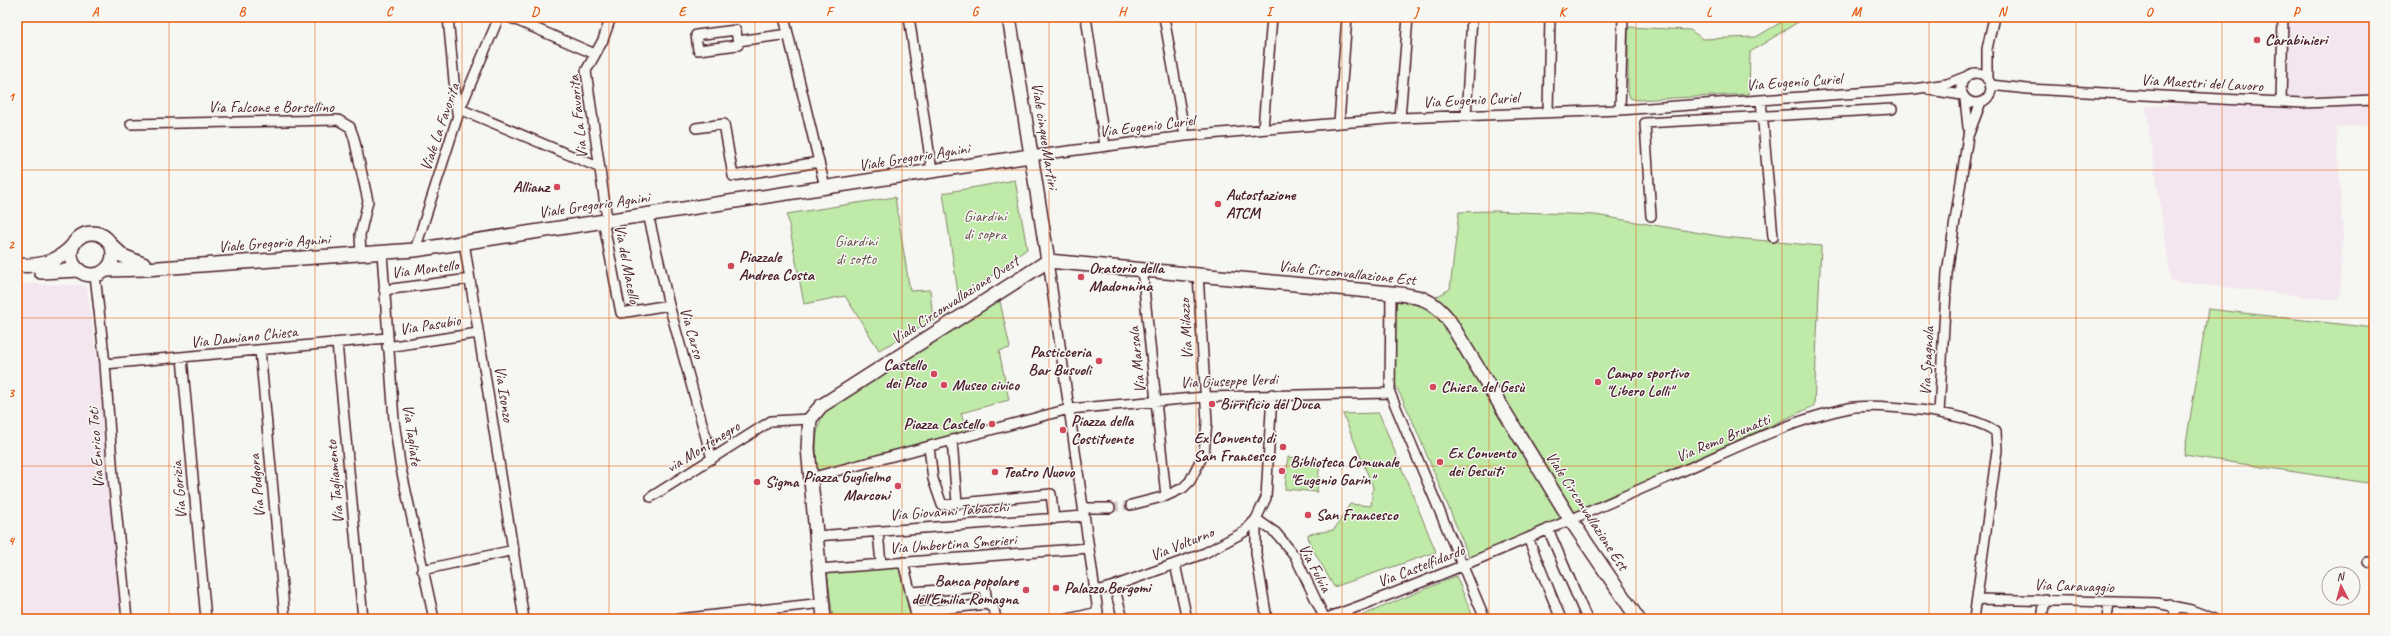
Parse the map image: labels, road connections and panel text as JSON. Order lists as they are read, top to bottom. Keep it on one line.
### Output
{"streets":{"main road":["Viale cinque Martiri","Viale Gregorio Agnini","Viale Circonvallazione Est","Viale Circonvallazione Ovest"],"street":["Via Eugenio Curiel","Via Maestri del Lavoro","Via Falcone e Borsellino","Via La Favorita","Viale La Favorita","Via del Macello","Via Montello","Via Pasubio","Via Milazzo","Via Carso","Via Damiano Chiesa","Via Marsala","Via Spagnola","Via Giuseppe Verdi","Via Isonzo","Via Tagliate","Via Remo Brunatti","via Montenegro","Via Enrico Toti","Via Tagliamento","Via Podgora","Via Gorizia","Via Giovanni Tabacchi","Via Umbertina Smerieri","Via Volturno","Via Castelfidardo","Via Fulvia","Via Caravaggio"]},"crossings":[["Via Eugenio Curiel","Via Maestri del Lavoro"],["Via Eugenio Curiel","Viale cinque Martiri"],["Via Eugenio Curiel","Viale Gregorio Agnini"],["Via Eugenio Curiel","Via Spagnola"],["Via Maestri del Lavoro","Via Spagnola"],["Via Falcone e Borsellino","Viale Gregorio Agnini"],["Via La Favorita","Viale Gregorio Agnini"],["Via La Favorita","Via del Macello"],["Viale La Favorita","Viale Gregorio Agnini"],["Viale cinque Martiri","Viale Gregorio Agnini"],["Viale cinque Martiri","Viale Circonvallazione Est"],["Viale cinque Martiri","Viale Circonvallazione Ovest"],["Viale Gregorio Agnini","Via del Macello"],["Viale Gregorio Agnini","Via Carso"],["Viale Gregorio Agnini","Via Isonzo"],["Viale Gregorio Agnini","Via Tagliate"],["Viale Gregorio Agnini","Via Enrico Toti"],["Via del Macello","Via Carso"],["Via Montello","Via Isonzo"],["Via Montello","Via Tagliate"],["Viale Circonvallazione Est","Viale Circonvallazione Ovest"],["Viale Circonvallazione Est","Via Milazzo"],["Viale Circonvallazione Est","Via Marsala"],["Viale Circonvallazione Est","Via Remo Brunatti"],["Viale Circonvallazione Ovest","via Montenegro"],["Via Pasubio","Via Damiano Chiesa"],["Via Pasubio","Via Isonzo"],["Via Pasubio","Via Tagliate"],["Via Milazzo","Via Marsala"],["Via Milazzo","Via Giuseppe Verdi"],["Via Carso","via Montenegro"],["Via Damiano Chiesa","Via Tagliate"],["Via Damiano Chiesa","Via Enrico Toti"],["Via Damiano Chiesa","Via Tagliamento"],["Via Damiano Chiesa","Via Podgora"],["Via Damiano Chiesa","Via Gorizia"],["Via Marsala","Via Giuseppe Verdi"],["Via Spagnola","Via Remo Brunatti"],["Via Spagnola","Via Caravaggio"],["Via Remo Brunatti","Via Castelfidardo"],["Via Volturno","Via Fulvia"],["Via Castelfidardo","Via Fulvia"]],"parks":["Giardini di sopra","Giardini di sotto"],"places":["Carabinieri","Allianz","Autostazione ATCM","Piazzale Andrea Costa","Oratorio della Madonnina","Pasticceria Bar Busuoli","Castello dei Pico","Campo sportivo \"Libero Lolli\"","Museo civico","Chiesa del Gesù","Birrificio del Duca","Piazza Castello","Piazza della Costituente","Ex Convento di San Francesco","Ex Convento dei Gesuiti","Biblioteca Comunale \"Eugenio Garin\"","Teatro Nuovo","Sigma","Piazza Guglielmo Marconi","San Francesco","Palazzo Bergomi","Banca popolare dell'Emilia Romagna"],"north":"top","grid":{"columns":["A","B","C","D","E","F","G","H","I","J","K","L","M","N","O","P"],"rows":["1","2","3","4"]}}
